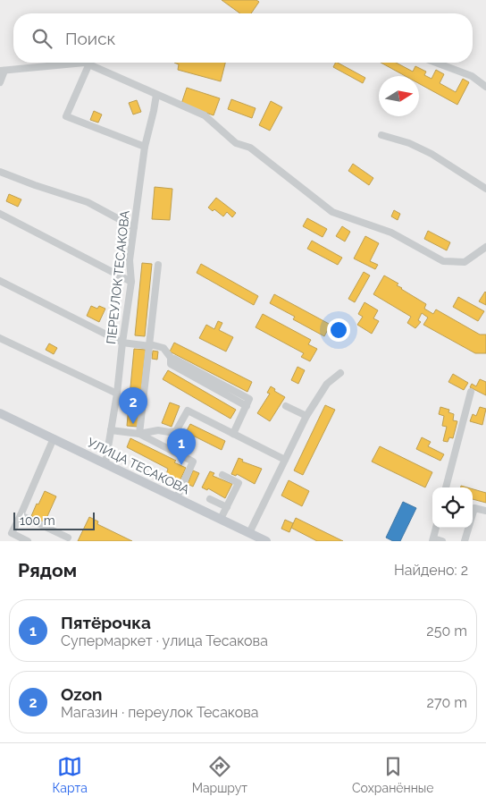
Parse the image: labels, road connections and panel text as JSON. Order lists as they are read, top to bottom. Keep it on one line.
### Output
{"streets":{"main road":["УЛИЦА ТЕСАКОВА"],"street":["ПЕРЕУЛОК ТЕСАКОВА"]},"crossings":[["ПЕРЕУЛОК ТЕСАКОВА","УЛИЦА ТЕСАКОВА"]],"scale_bar":"100 m","north":"right","page":{"search":"Поиск","pins":["2","1"],"scale":"100 m","heading":["Рядом","Найдено: 2"],"list":[{"mark":"1","name":"Пятёрочка","note":"Супермаркет · улица Тесакова","value":"250 m"},{"mark":"2","name":"Ozon","note":"Магазин · переулок Тесакова","value":"270 m"}],"nav":["Карта","Маршрут","Сохранённые"]}}
